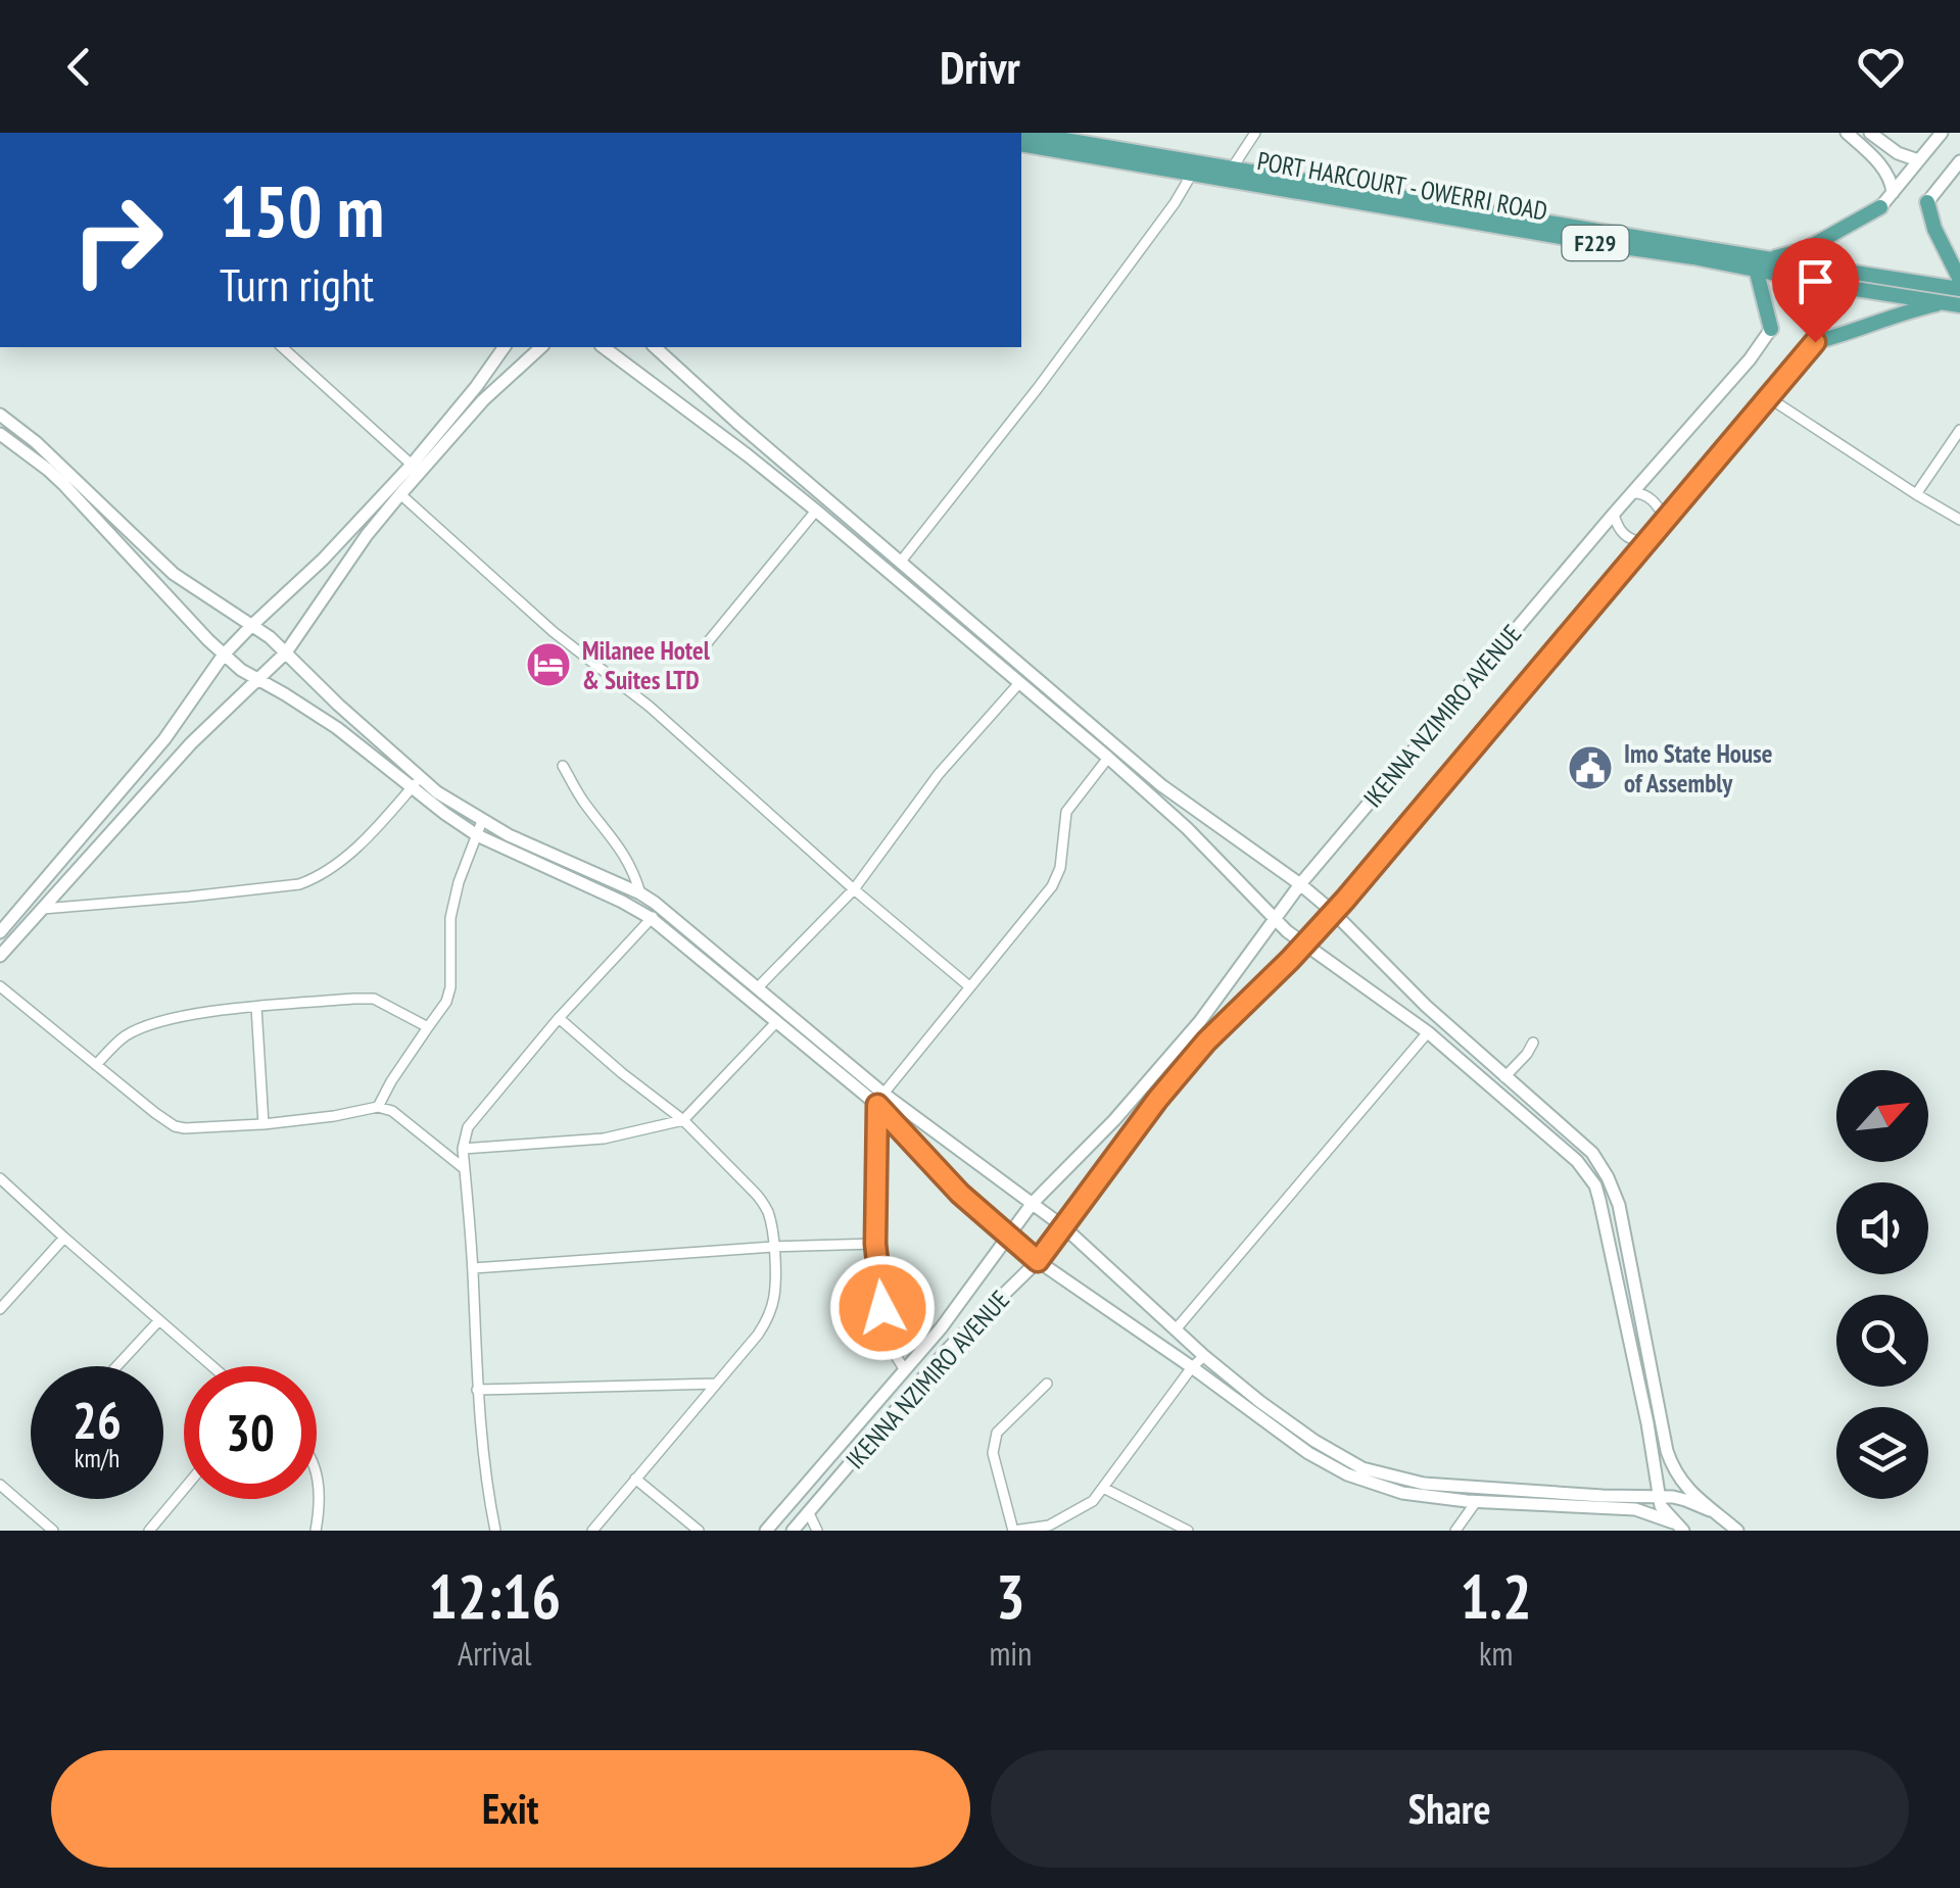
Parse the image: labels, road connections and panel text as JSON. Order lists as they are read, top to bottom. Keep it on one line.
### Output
{"streets":{"main road":["PORT HARCOURT - OWERRI ROAD","F229"],"street":["IKENNA NZIMIRO AVENUE"]},"places":{"hotel":["Milanee Hotel & Suites LTD"],"public building":["Imo State House of Assembly"]},"north":"top right","page":{"header":"Drivr","turn":["150 m","Turn right"],"speed":"26 km/h","limit":"30","eta":["12:16","Arrival","3","min","1.2","km"],"buttons":["Exit","Share"]}}
